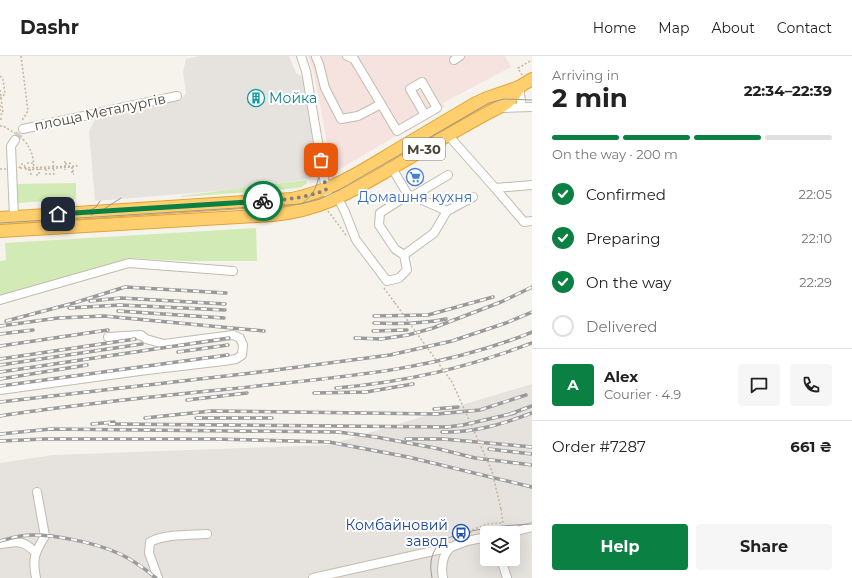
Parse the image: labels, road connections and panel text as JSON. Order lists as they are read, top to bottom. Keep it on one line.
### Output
{"streets":{"highway":["М-30"],"street":["площа Металургів"]},"places":{"building":["Мойка"],"supermarket":["Домашня кухня"],"bus stop":["Комбайновий завод"]},"page":{"header":"Dashr","nav":["Home","Map","About","Contact"],"heading":["2 min","Arriving in","22:34–22:39"],"panel":["Alex","Courier · 4.9","Order #7287","661 ₴"],"bar":"On the way · 200 m","list":[["Confirmed","22:05"],["Preparing","22:10"],["On the way","22:29"],"Delivered"],"round":"A","buttons":["Help","Share"]}}
